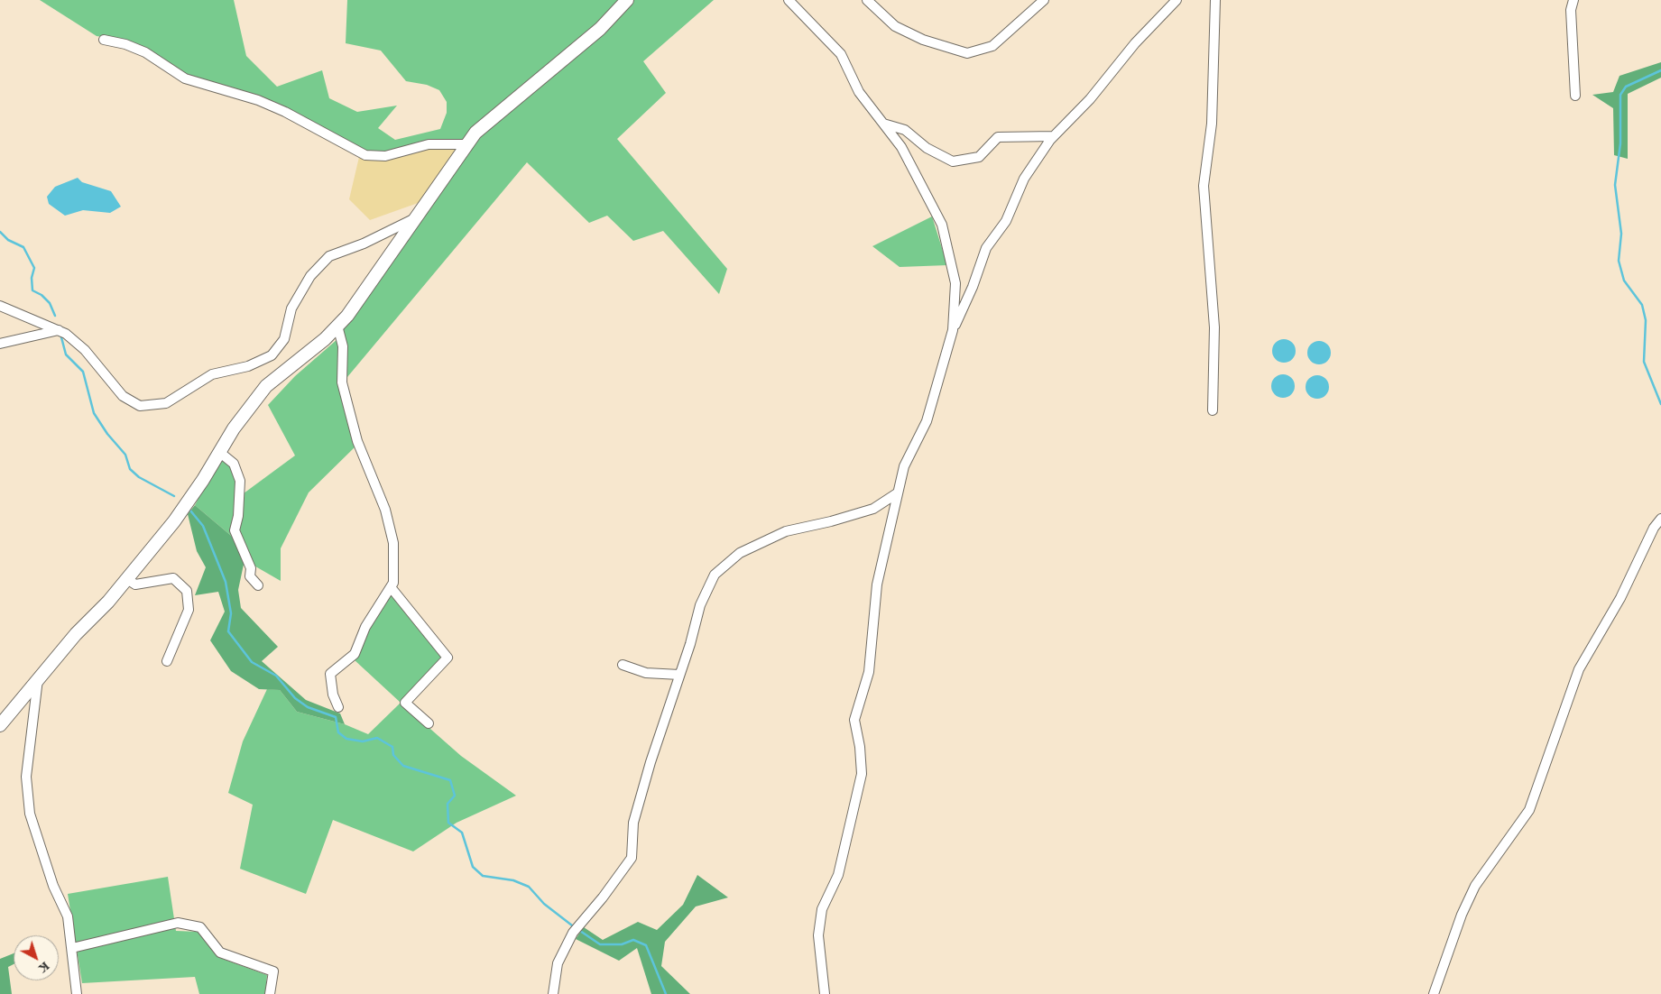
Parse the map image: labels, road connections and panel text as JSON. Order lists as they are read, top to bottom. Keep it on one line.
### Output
{"north":"bottom right"}
